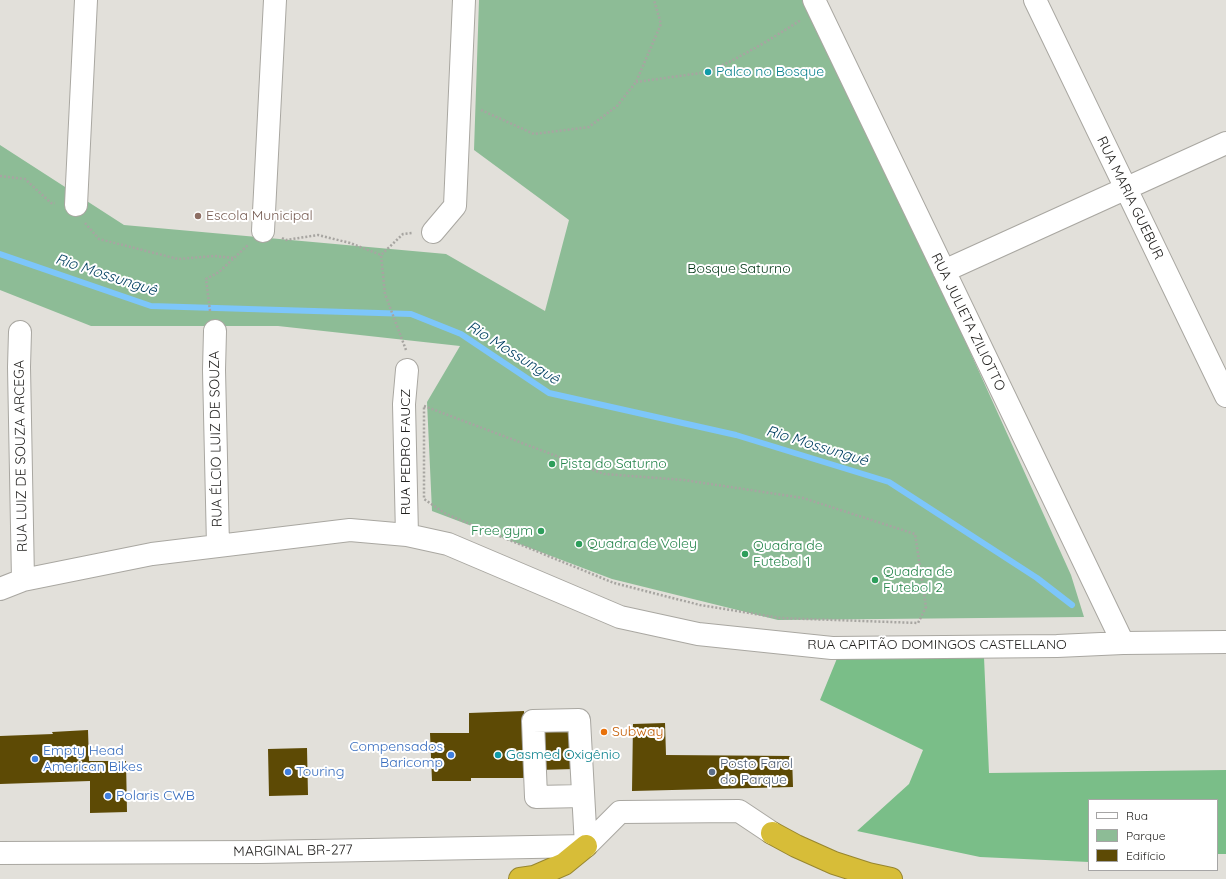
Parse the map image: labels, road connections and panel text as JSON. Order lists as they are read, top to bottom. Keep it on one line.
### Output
{"streets":{"street":["RUA MARIA GUEBUR","RUA JULIETA ZILIOTTO","RUA ÉLCIO LUIZ DE SOUZA","RUA PEDRO FAUCZ","RUA LUIZ DE SOUZA ARCEGA","RUA CAPITÃO DOMINGOS CASTELLANO","MARGINAL BR-277"]},"crossings":[["RUA JULIETA ZILIOTTO","RUA CAPITÃO DOMINGOS CASTELLANO"],["RUA ÉLCIO LUIZ DE SOUZA","RUA CAPITÃO DOMINGOS CASTELLANO"],["RUA PEDRO FAUCZ","RUA CAPITÃO DOMINGOS CASTELLANO"],["RUA LUIZ DE SOUZA ARCEGA","RUA CAPITÃO DOMINGOS CASTELLANO"]],"water":["Rio Mossunguê"],"parks":["Bosque Saturno"],"places":["Palco no Bosque","Escola Municipal","Pista do Saturno","Free gym","Quadra de Voley","Quadra de Futebol 1","Quadra de Futebol 2","Subway","Compensados Baricomp","Gasmed Oxigênio","Empty Head American Bikes","Touring","Posto Farol do Parque","Polaris CWB"],"legend":["Rua","Parque","Edifício"]}
